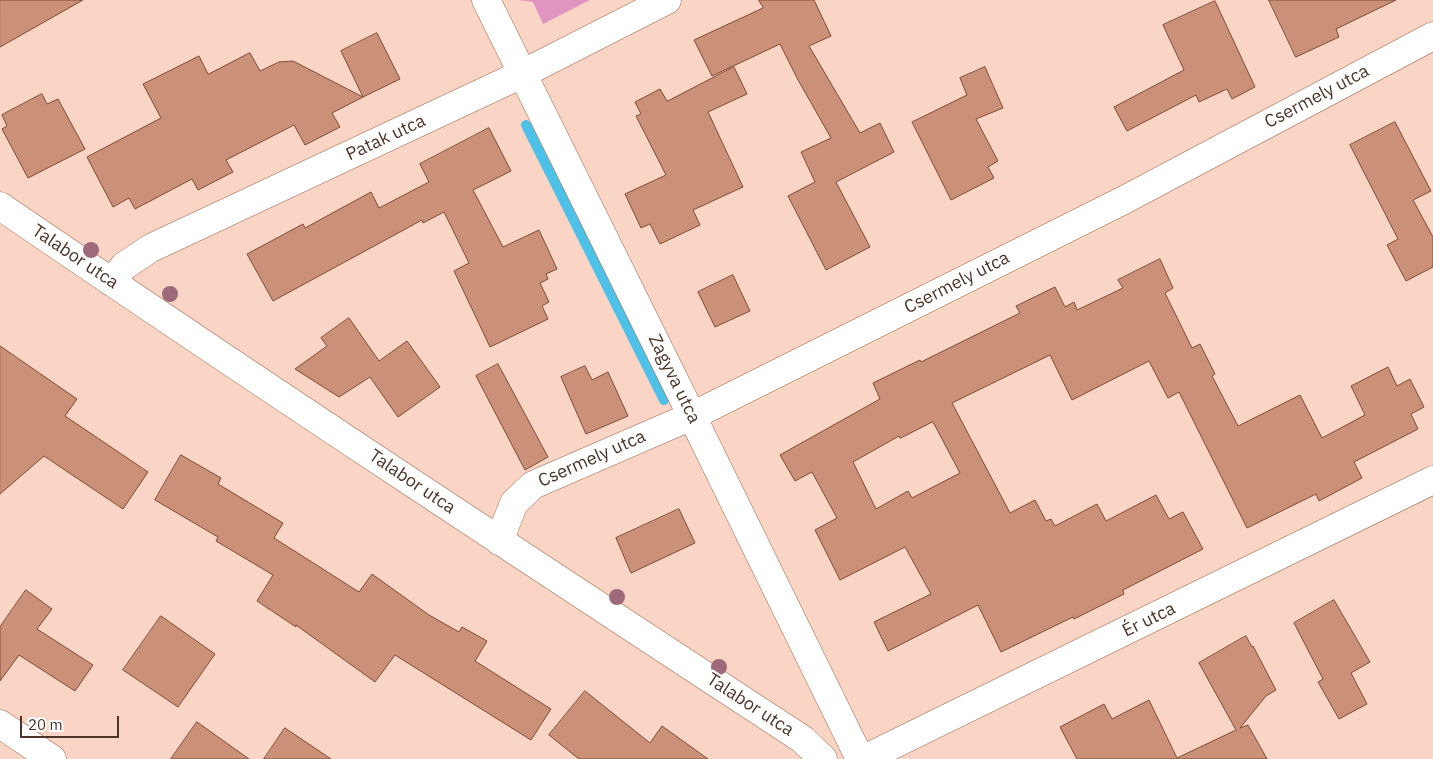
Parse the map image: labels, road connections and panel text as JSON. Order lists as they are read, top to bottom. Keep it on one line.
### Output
{"streets":{"street":["Csermely utca","Patak utca","Talabor utca","Zagyva utca","Ér utca"]},"crossings":[["Csermely utca","Talabor utca"],["Csermely utca","Zagyva utca"],["Patak utca","Talabor utca"],["Patak utca","Zagyva utca"]],"scale_bar":"20 m"}
